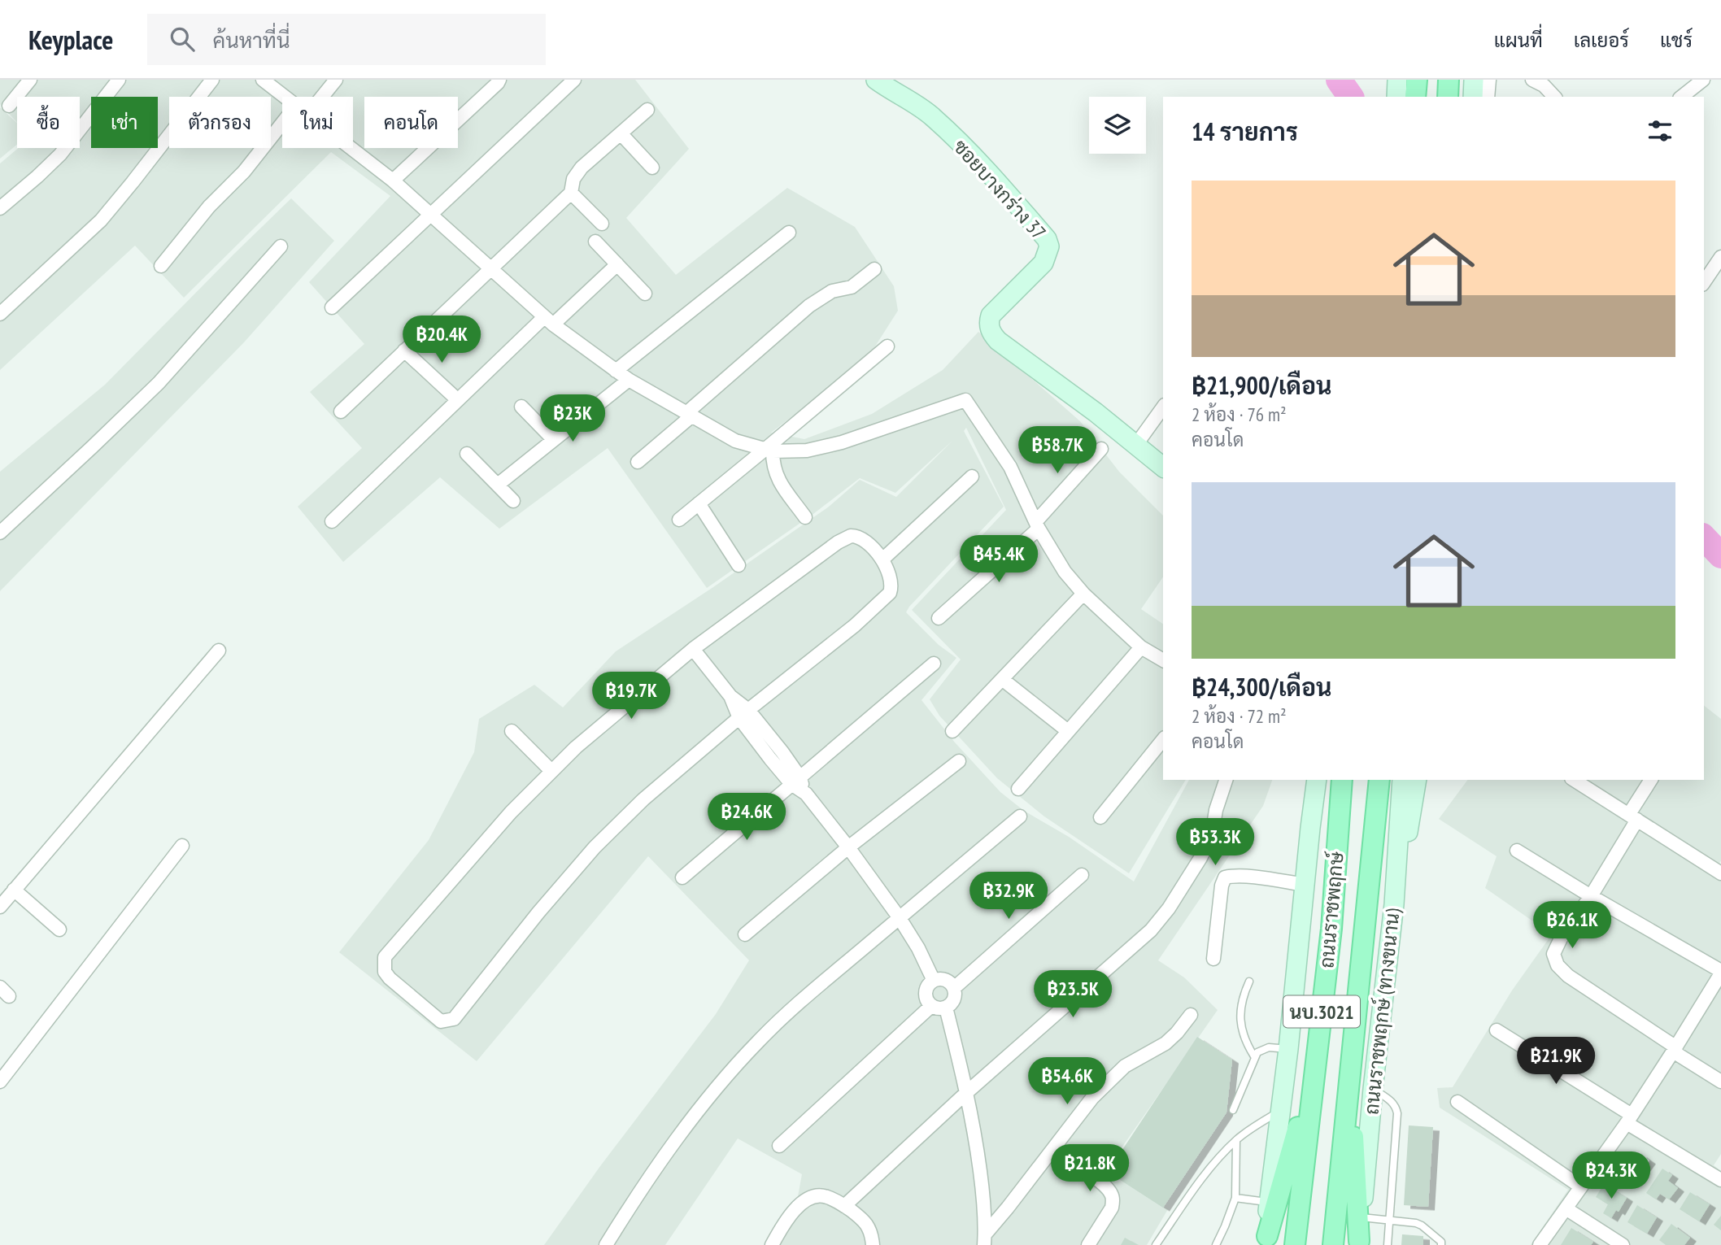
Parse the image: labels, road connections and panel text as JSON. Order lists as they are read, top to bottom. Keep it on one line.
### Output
{"streets":{"main road":["ซอยบางกร่าง 37","ถนนราชพฤกษ์","นบ.3021","ถนนราชพฤกษ์ (ทางขนาน)"]},"page":{"header":"Keyplace","search":"ค้นหาที่นี่","nav":["แผนที่","เลเยอร์","แชร์"],"chip":["ซื้อ","เช่า","ตัวกรอง","ใหม่","คอนโด"],"heading":"14 รายการ","list":[{"name":"฿21,900/เดือน","note":"2 ห้อง · 76 m² · คอนโด"},{"name":"฿24,300/เดือน","note":"2 ห้อง · 72 m² · คอนโด"}],"price":["฿20.4K","฿23K","฿58.7K","฿45.4K","฿19.7K","฿24.6K","฿53.3K","฿32.9K","฿26.1K","฿23.5K","฿21.9K","฿54.6K","฿21.8K","฿24.3K"]}}
